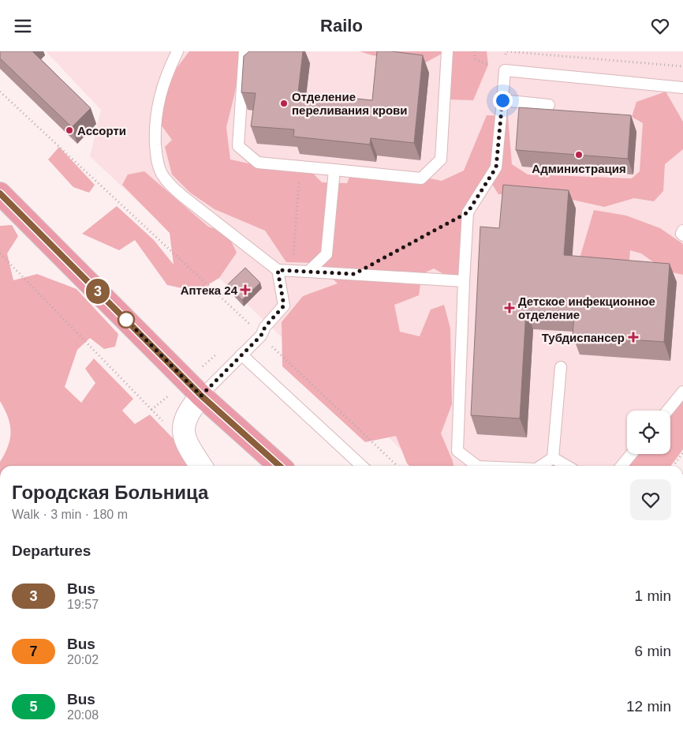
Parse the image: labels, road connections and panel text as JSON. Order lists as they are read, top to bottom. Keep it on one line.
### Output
{"places":{"other":["Отделение переливания крови","Ассорти","Администрация"],"health":["Аптека 24","Детское инфекционное отделение","Тубдиспансер"]},"lines":["bus line 3"],"page":{"header":"Railo","on_map":"3","heading":[["Городская Больница","Walk · 3 min · 180 m"],"Departures"],"list":[{"mark":"3","name":"Bus","note":"19:57","value":"1 min"},{"mark":"7","name":"Bus","note":"20:02","value":"6 min"},{"mark":"5","name":"Bus","note":"20:08","value":"12 min"}]}}
